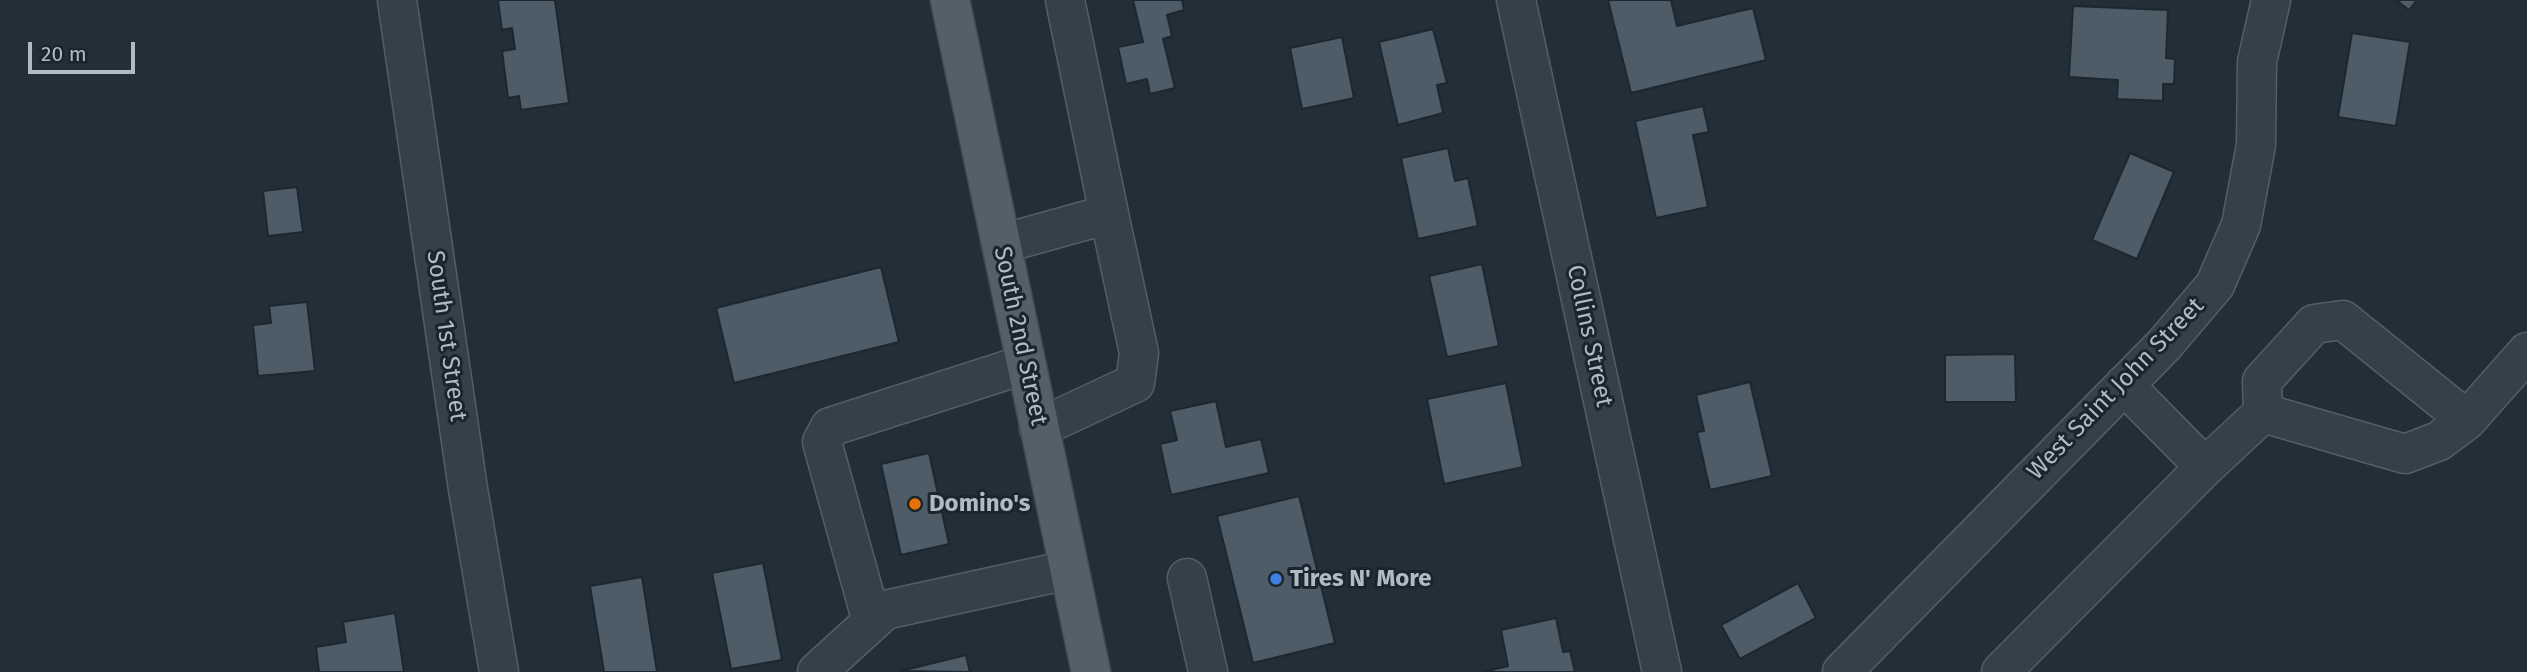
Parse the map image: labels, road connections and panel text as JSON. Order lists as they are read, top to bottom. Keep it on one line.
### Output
{"streets":{"main road":["South 2nd Street"],"street":["South 1st Street","Collins Street","West Saint John Street"]},"places":["Domino's","Tires N' More"],"scale_bar":"20 m"}
